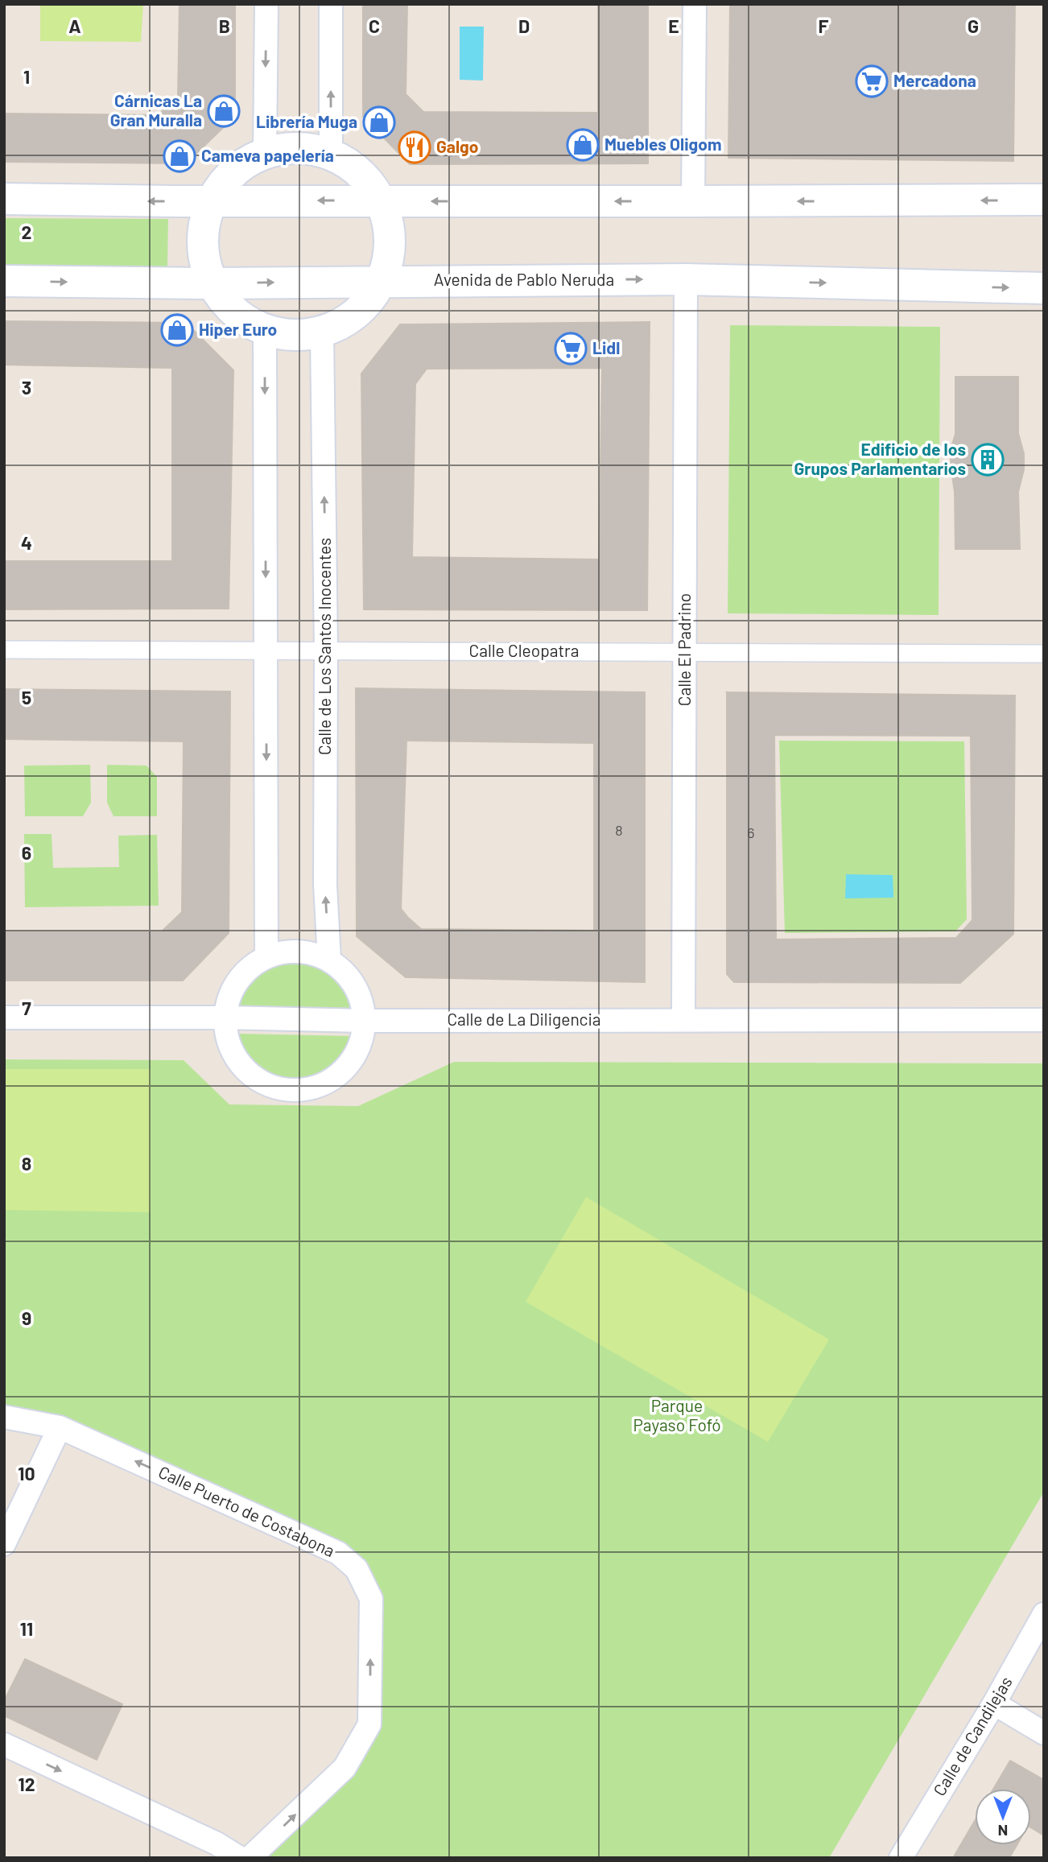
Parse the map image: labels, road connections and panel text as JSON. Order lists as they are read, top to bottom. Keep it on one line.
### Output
{"streets":{"main road":["Avenida de Pablo Neruda"],"street":["Calle de Los Santos Inocentes","Calle El Padrino","Calle Cleopatra","Calle de La Diligencia","Calle Puerto de Costabona","Calle de Candilejas"]},"crossings":[["Avenida de Pablo Neruda","Calle El Padrino"],["Calle de Los Santos Inocentes","Calle Cleopatra"],["Calle El Padrino","Calle Cleopatra"],["Calle El Padrino","Calle de La Diligencia"]],"parks":["Parque Payaso Fofó"],"places":{"supermarket":["Mercadona","Lidl"],"shop":["Cárnicas La Gran Muralla","Librería Muga","Muebles Oligom","Cameva papelería","Hiper Euro"],"restaurant":["Galgo"],"building":["Edificio de los Grupos Parlamentarios"]},"house_numbers":["8","6"],"north":"bottom","grid":{"columns":["A","B","C","D","E","F","G"],"rows":["1","2","3","4","5","6","7","8","9","10","11","12"]}}
